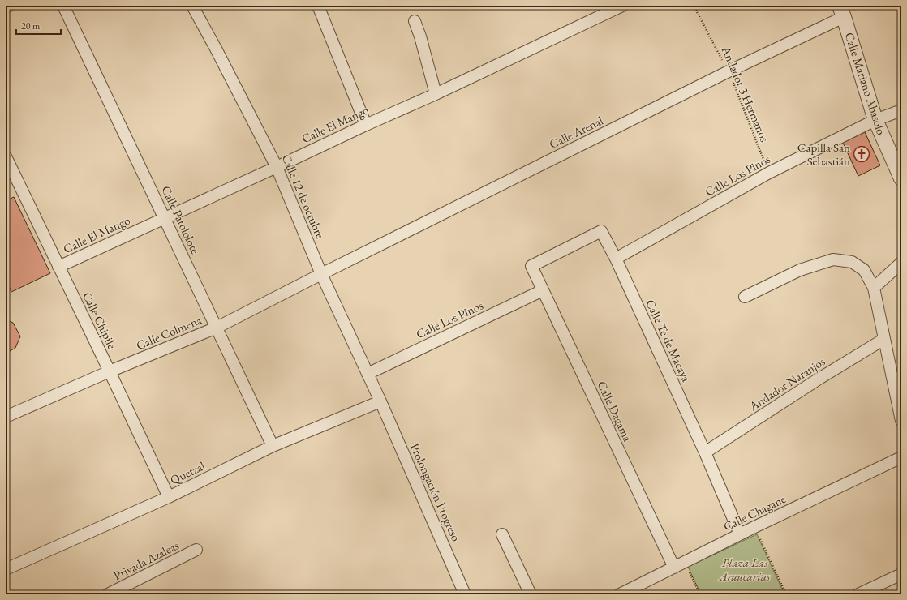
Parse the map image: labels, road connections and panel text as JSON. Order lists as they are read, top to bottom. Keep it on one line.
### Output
{"streets":{"street":["Calle Mariano Abasolo","Calle El Mango","Calle Arenal","Calle Los Pinos","Calle 12 de octubre","Calle Patololote","Calle Chipile","Calle Colmena","Calle Te de Macaya","Andador Naranjos","Calle Dagama","Quetzal","Prolongación Progreso","Calle Chagane","Privada Azaleas"],"path":["Andador 3 Hermanos"]},"crossings":[["Calle Mariano Abasolo","Calle Arenal"],["Calle Mariano Abasolo","Calle Los Pinos"],["Andador 3 Hermanos","Calle Arenal"],["Andador 3 Hermanos","Calle Los Pinos"],["Calle El Mango","Calle 12 de octubre"],["Calle El Mango","Calle Patololote"],["Calle El Mango","Calle Chipile"],["Calle Arenal","Calle 12 de octubre"],["Calle Arenal","Calle Colmena"],["Calle Los Pinos","Calle 12 de octubre"],["Calle Los Pinos","Calle Te de Macaya"],["Calle Los Pinos","Calle Dagama"],["Calle 12 de octubre","Calle Colmena"],["Calle 12 de octubre","Quetzal"],["Calle 12 de octubre","Prolongación Progreso"],["Calle Patololote","Calle Colmena"],["Calle Patololote","Quetzal"],["Calle Chipile","Calle Colmena"],["Calle Chipile","Quetzal"],["Calle Te de Macaya","Andador Naranjos"],["Calle Te de Macaya","Calle Dagama"],["Calle Te de Macaya","Calle Chagane"],["Calle Dagama","Calle Chagane"],["Quetzal","Prolongación Progreso"]],"parks":["Plaza Las Araucarias"],"places":{"church":["Capilla San Sebastián"]},"scale_bar":"20 m"}
